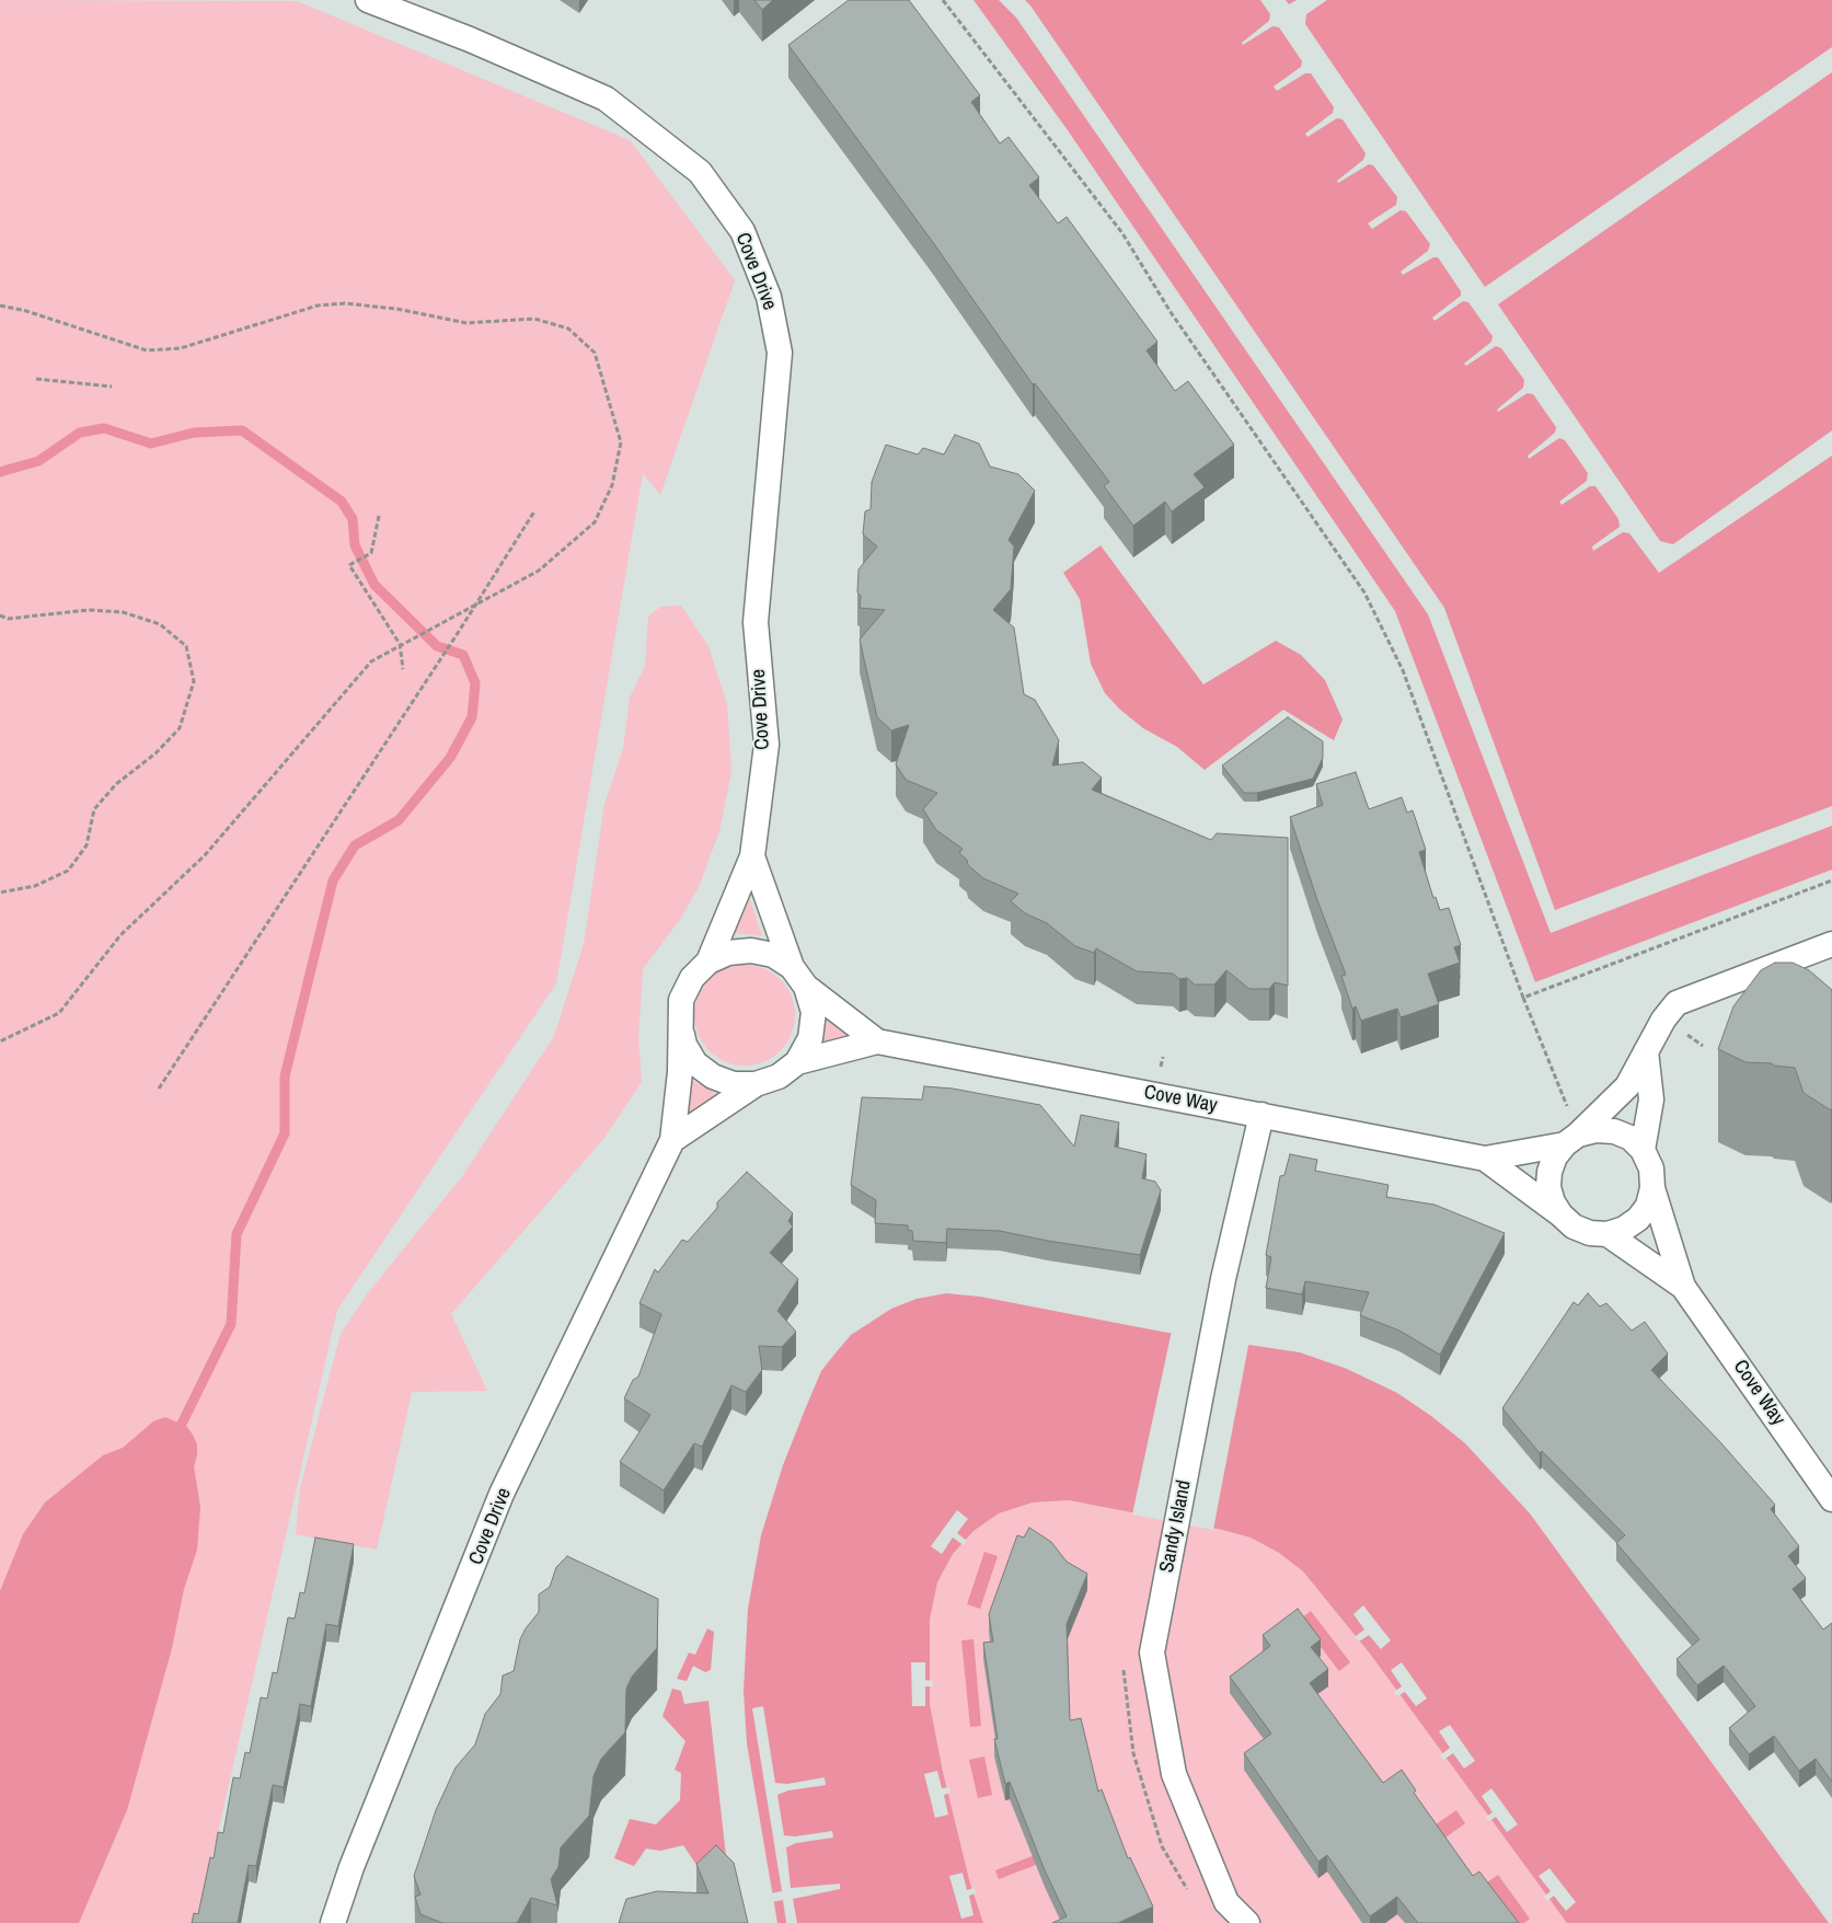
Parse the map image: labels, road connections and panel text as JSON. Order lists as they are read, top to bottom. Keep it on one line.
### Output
{"streets":{"street":["Cove Drive","Cove Way","Sandy Island"]},"crossings":[["Cove Drive","Cove Way"],["Cove Way","Sandy Island"]]}
